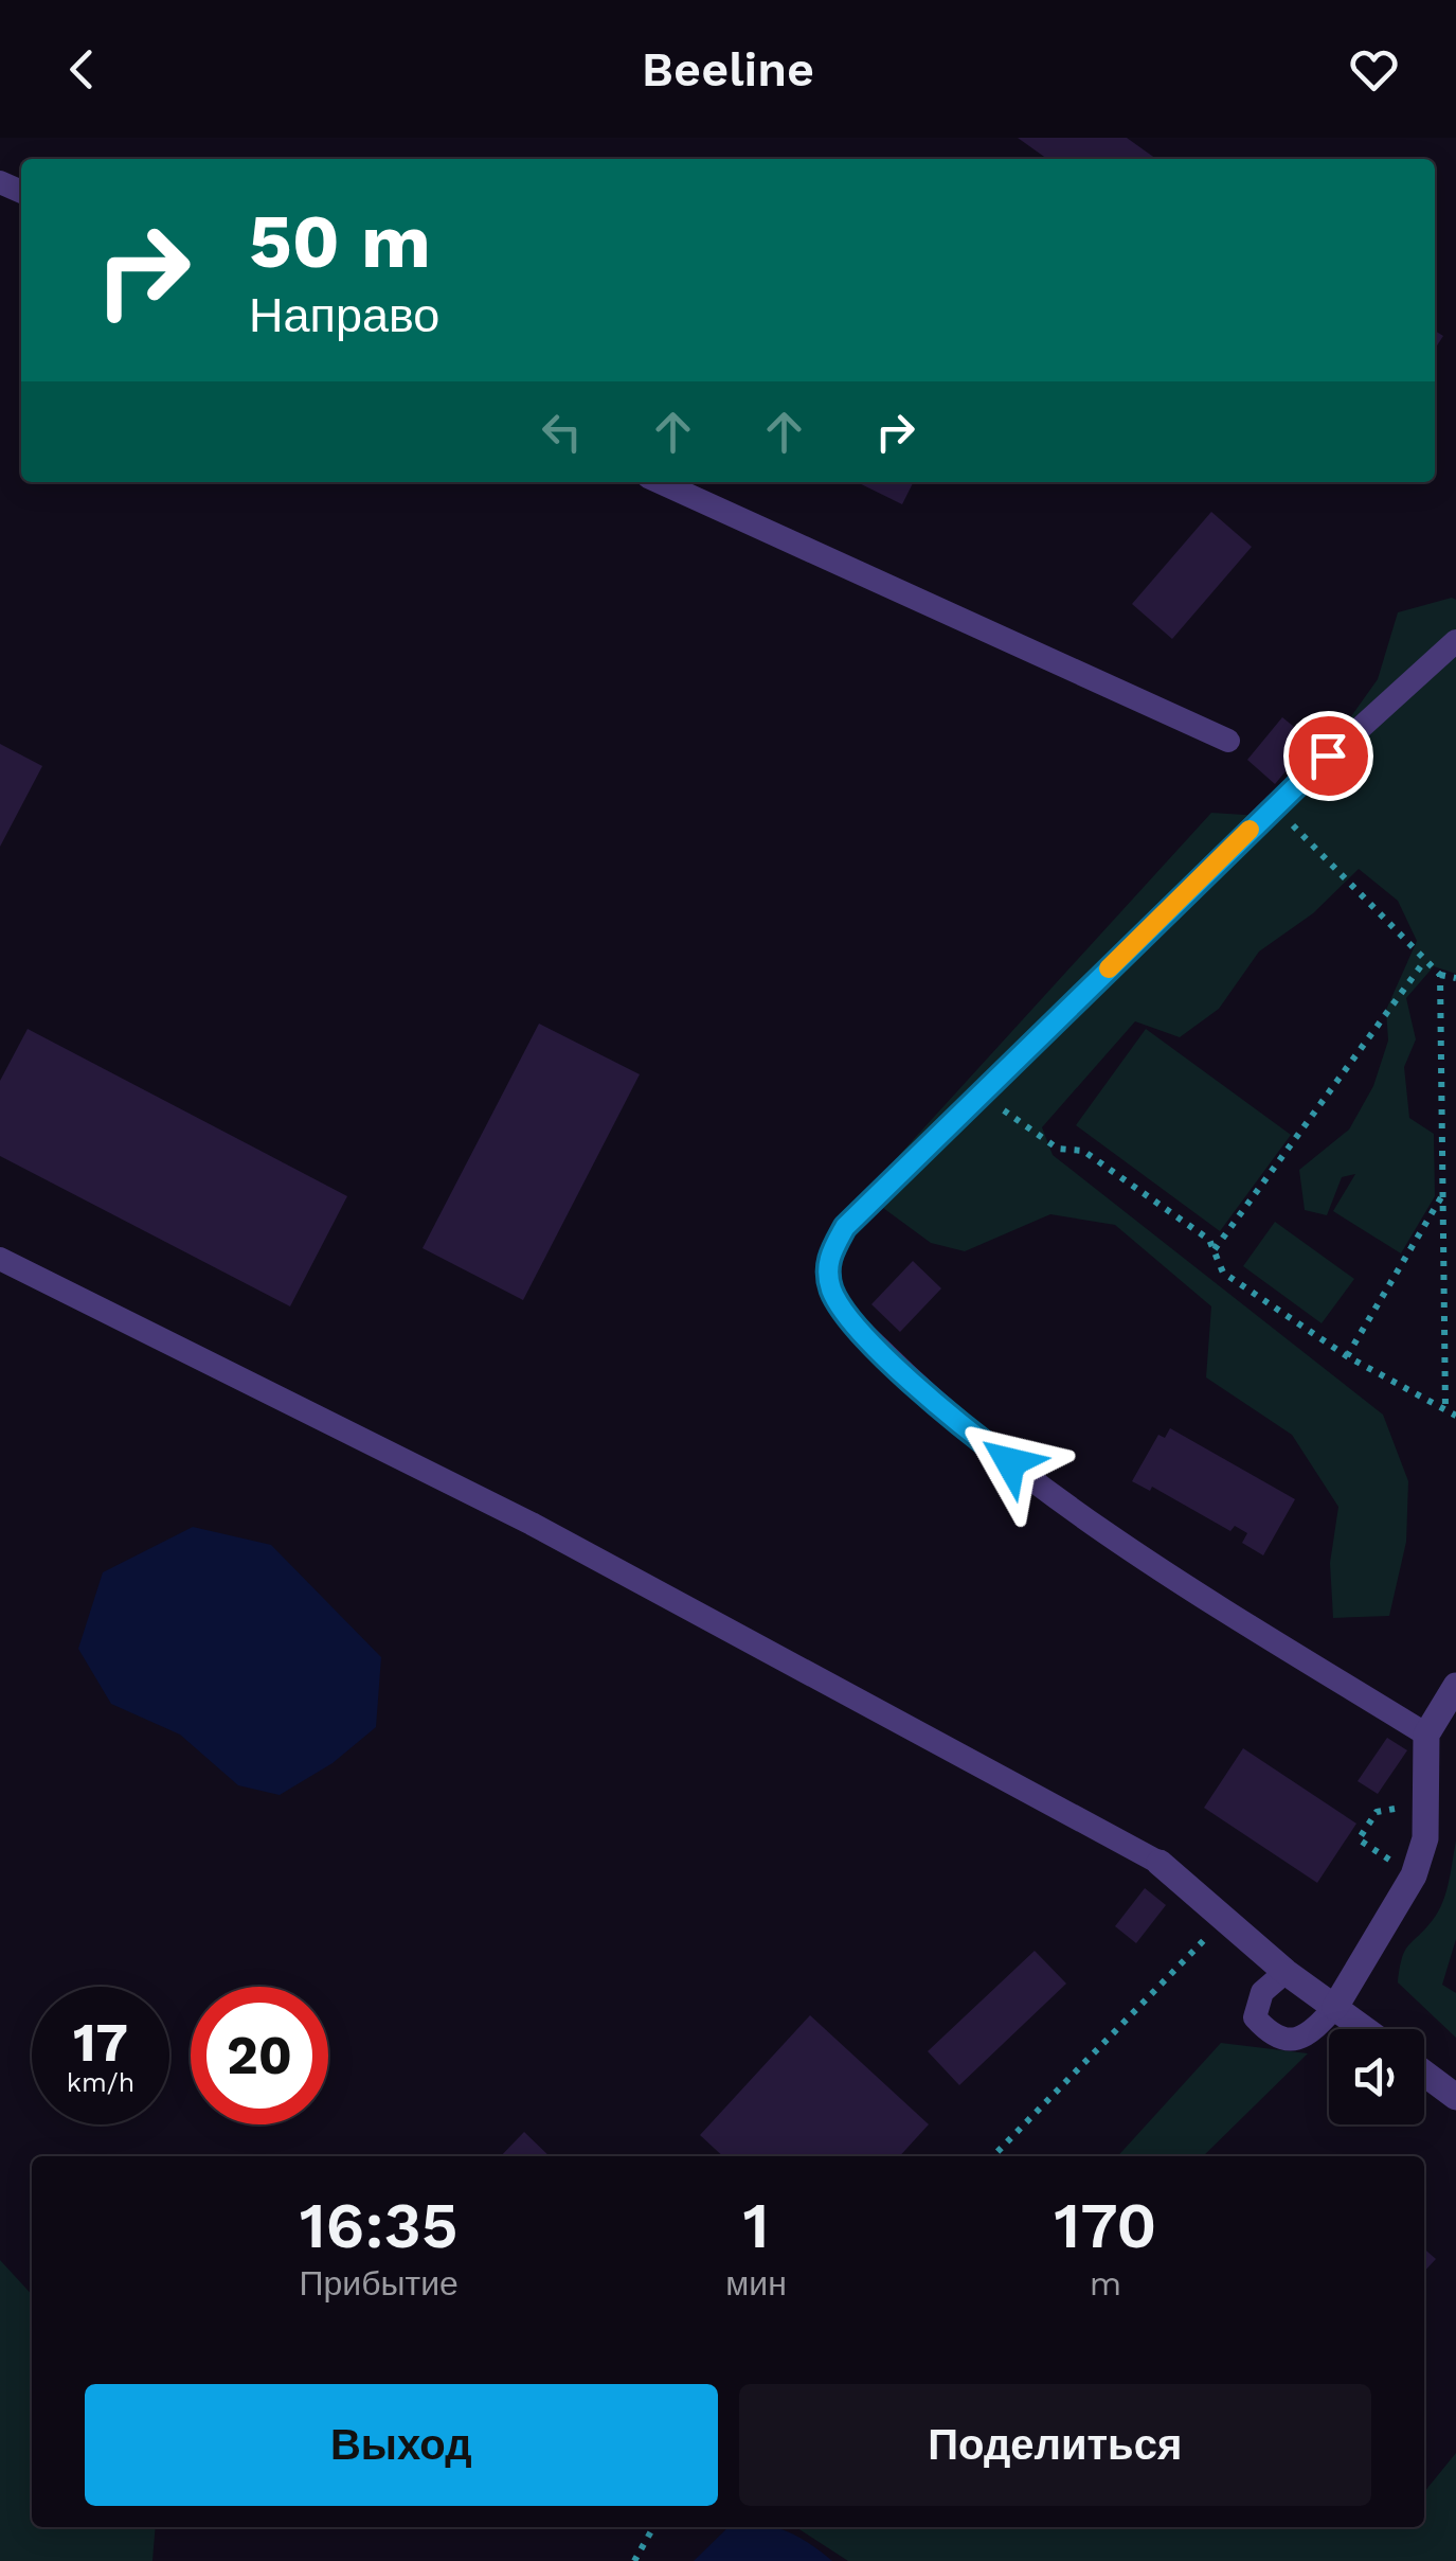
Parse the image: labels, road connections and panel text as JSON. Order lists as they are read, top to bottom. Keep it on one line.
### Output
{"page":{"header":"Beeline","turn":["50 m","Направо"],"speed":"17 km/h","limit":"20","eta":["16:35","Прибытие","1","мин","170","m"],"buttons":["Выход","Поделиться"]}}
